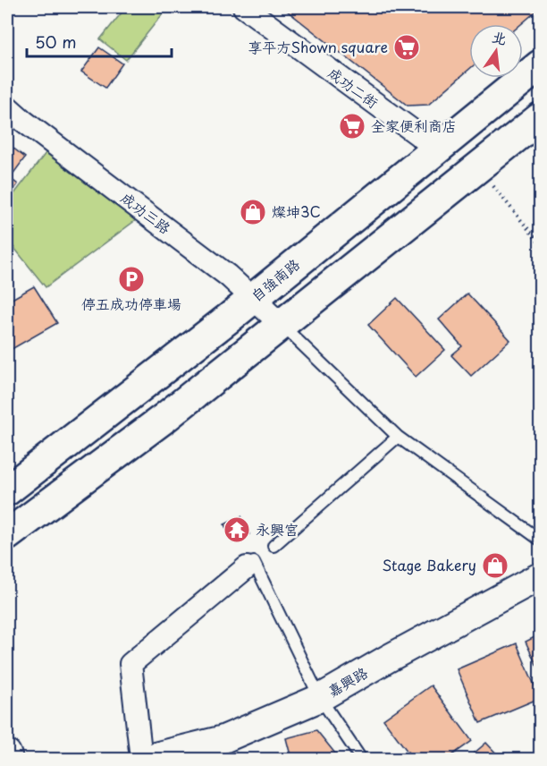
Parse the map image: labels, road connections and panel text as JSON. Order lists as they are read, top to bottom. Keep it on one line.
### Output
{"streets":{"main road":["自強南路"],"street":["成功二街","成功三路","嘉興路"]},"crossings":[["成功二街","自強南路"],["成功三路","自強南路"]],"places":{"supermarket":["享平方Shown square","全家便利商店"],"shop":["燦坤3C","Stage Bakery"],"parking":["停五成功停車場"],"temple":["永興宮"]},"scale_bar":"50 m","north":"top"}
